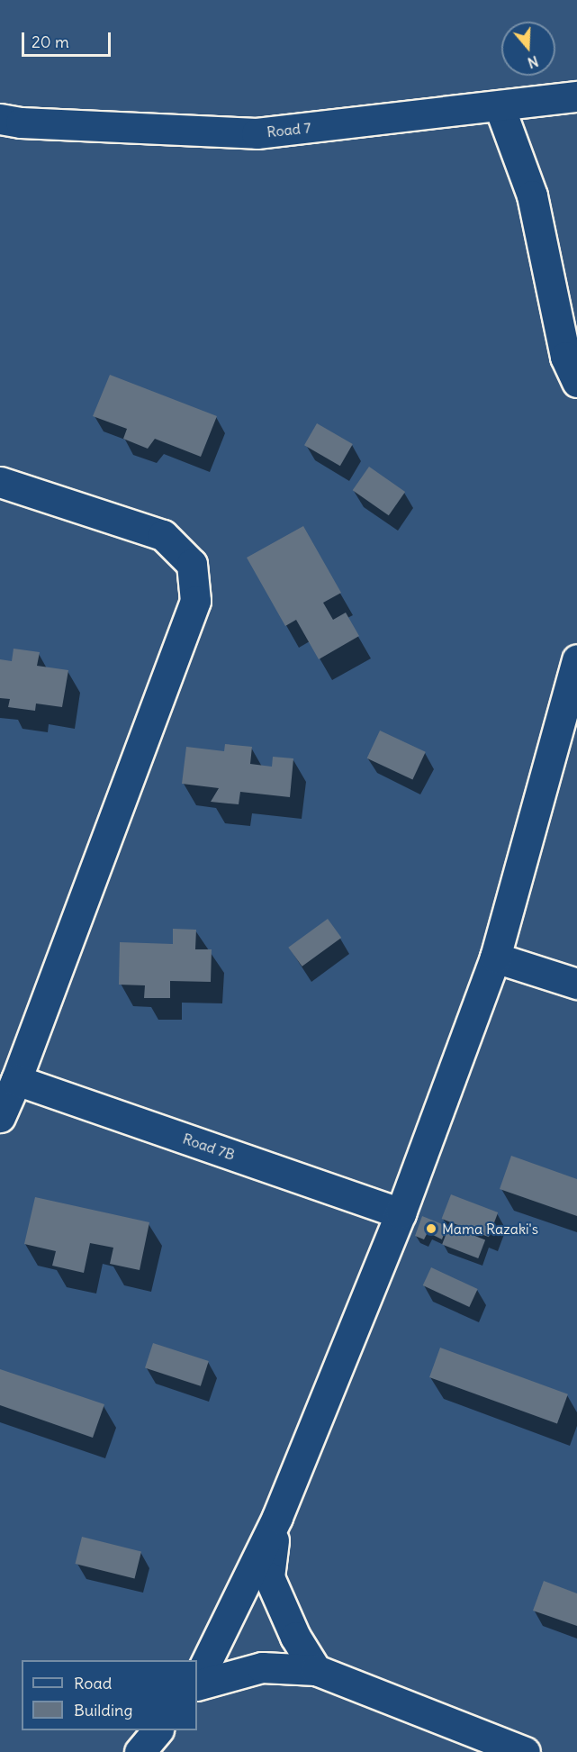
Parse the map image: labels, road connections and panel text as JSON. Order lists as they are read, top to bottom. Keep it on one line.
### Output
{"streets":{"street":["Road 7","Road 7B"]},"places":["Mama Razaki's"],"legend":["Road","Building"],"scale_bar":"20 m","north":"bottom"}
